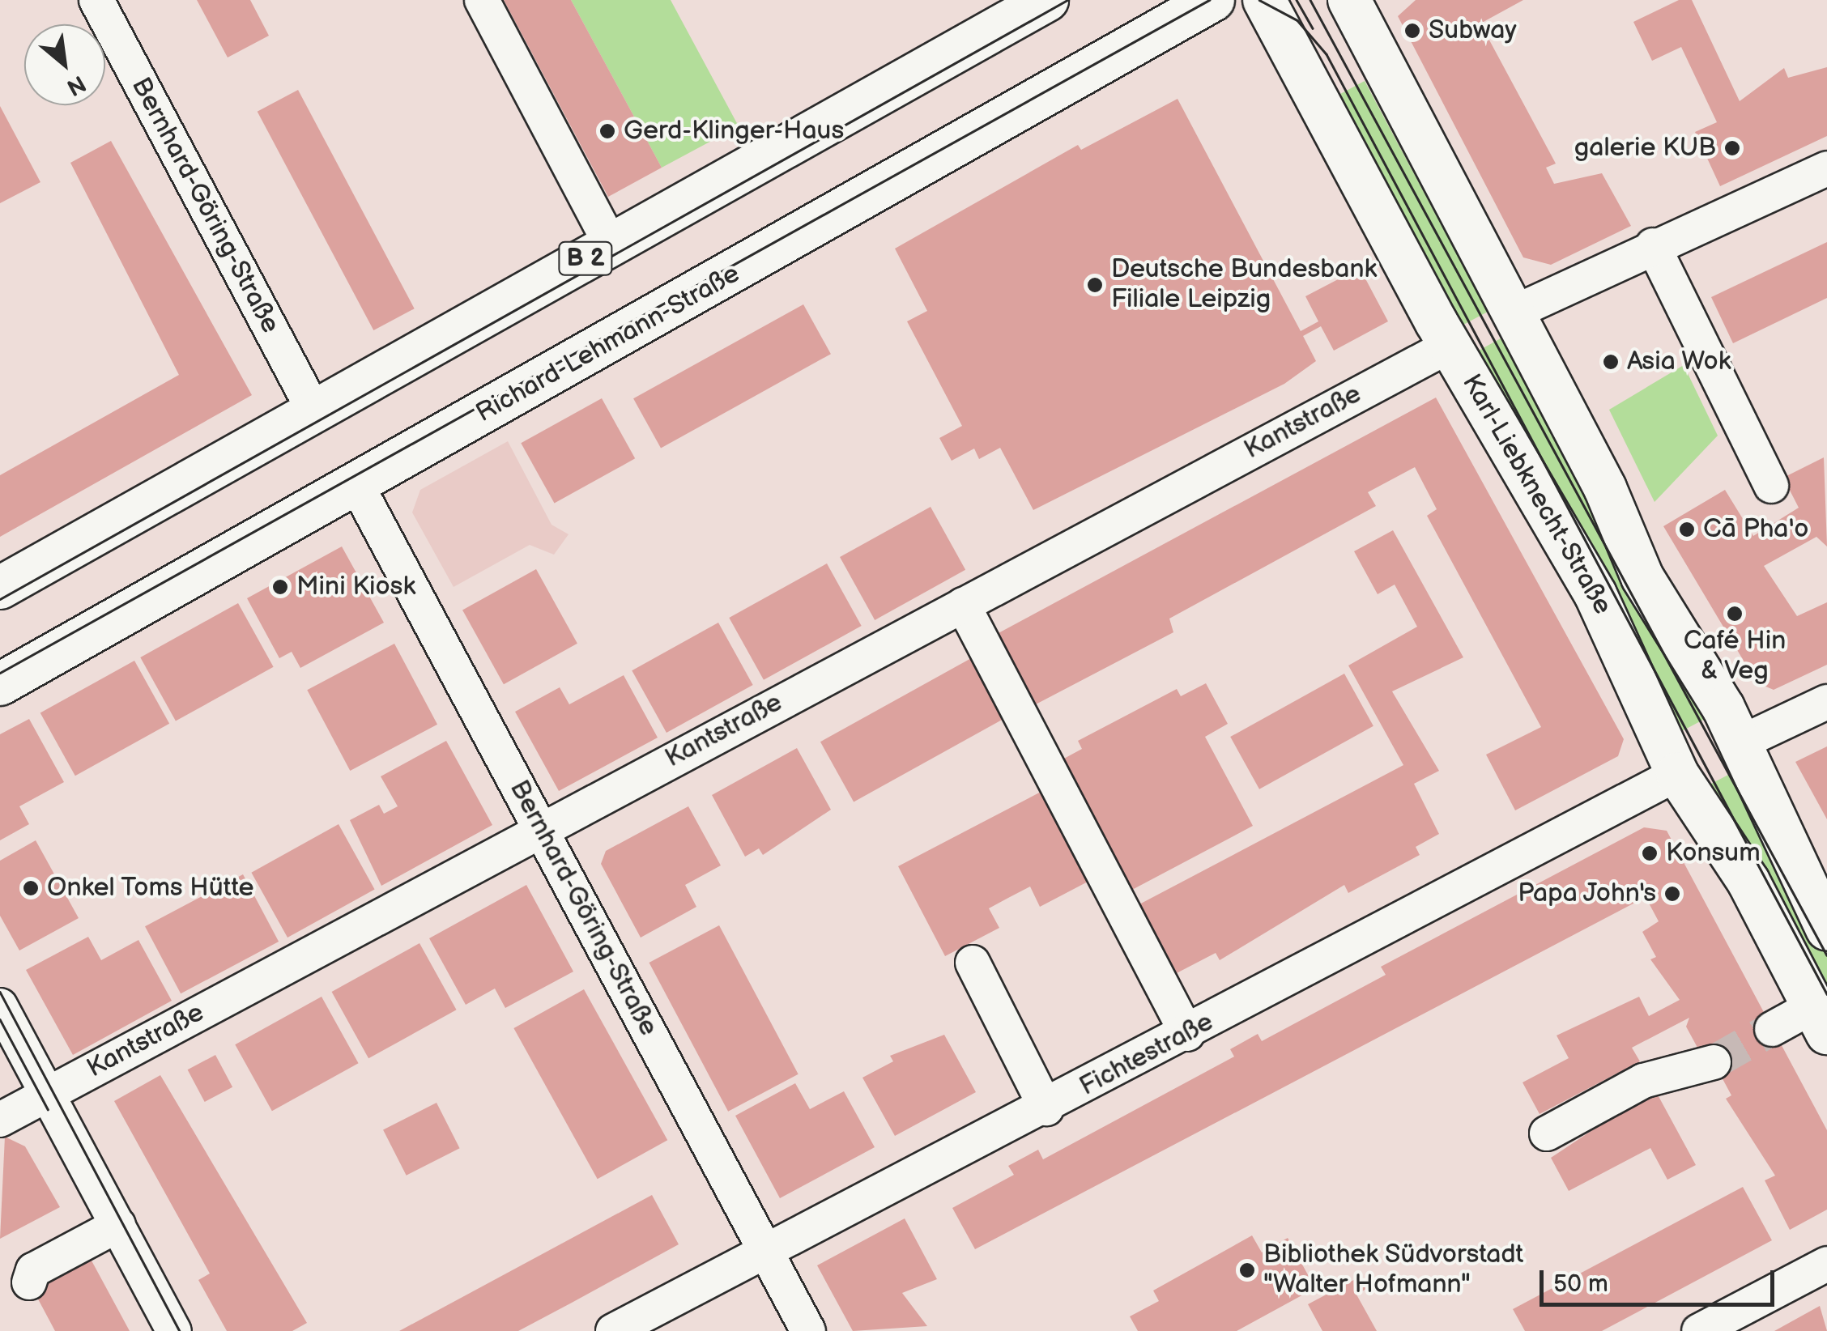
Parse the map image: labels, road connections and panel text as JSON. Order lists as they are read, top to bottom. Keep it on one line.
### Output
{"streets":{"main road":["B 2","Richard-Lehmann-Straße","Karl-Liebknecht-Straße"],"street":["Bernhard-Göring-Straße","Kantstraße","Fichtestraße"]},"crossings":[["Bernhard-Göring-Straße","B 2"],["Bernhard-Göring-Straße","Richard-Lehmann-Straße"],["Bernhard-Göring-Straße","Kantstraße"],["Bernhard-Göring-Straße","Fichtestraße"],["Kantstraße","Karl-Liebknecht-Straße"],["Karl-Liebknecht-Straße","Fichtestraße"]],"places":["Subway","Gerd-Klinger-Haus","galerie KUB","Deutsche Bundesbank Filiale Leipzig","Asia Wok","Cā Pha'o","Mini Kiosk","Café Hin & Veg","Konsum","Onkel Toms Hütte","Papa John's","Bibliothek Südvorstadt \"Walter Hofmann\""],"scale_bar":"50 m","north":"bottom right"}
